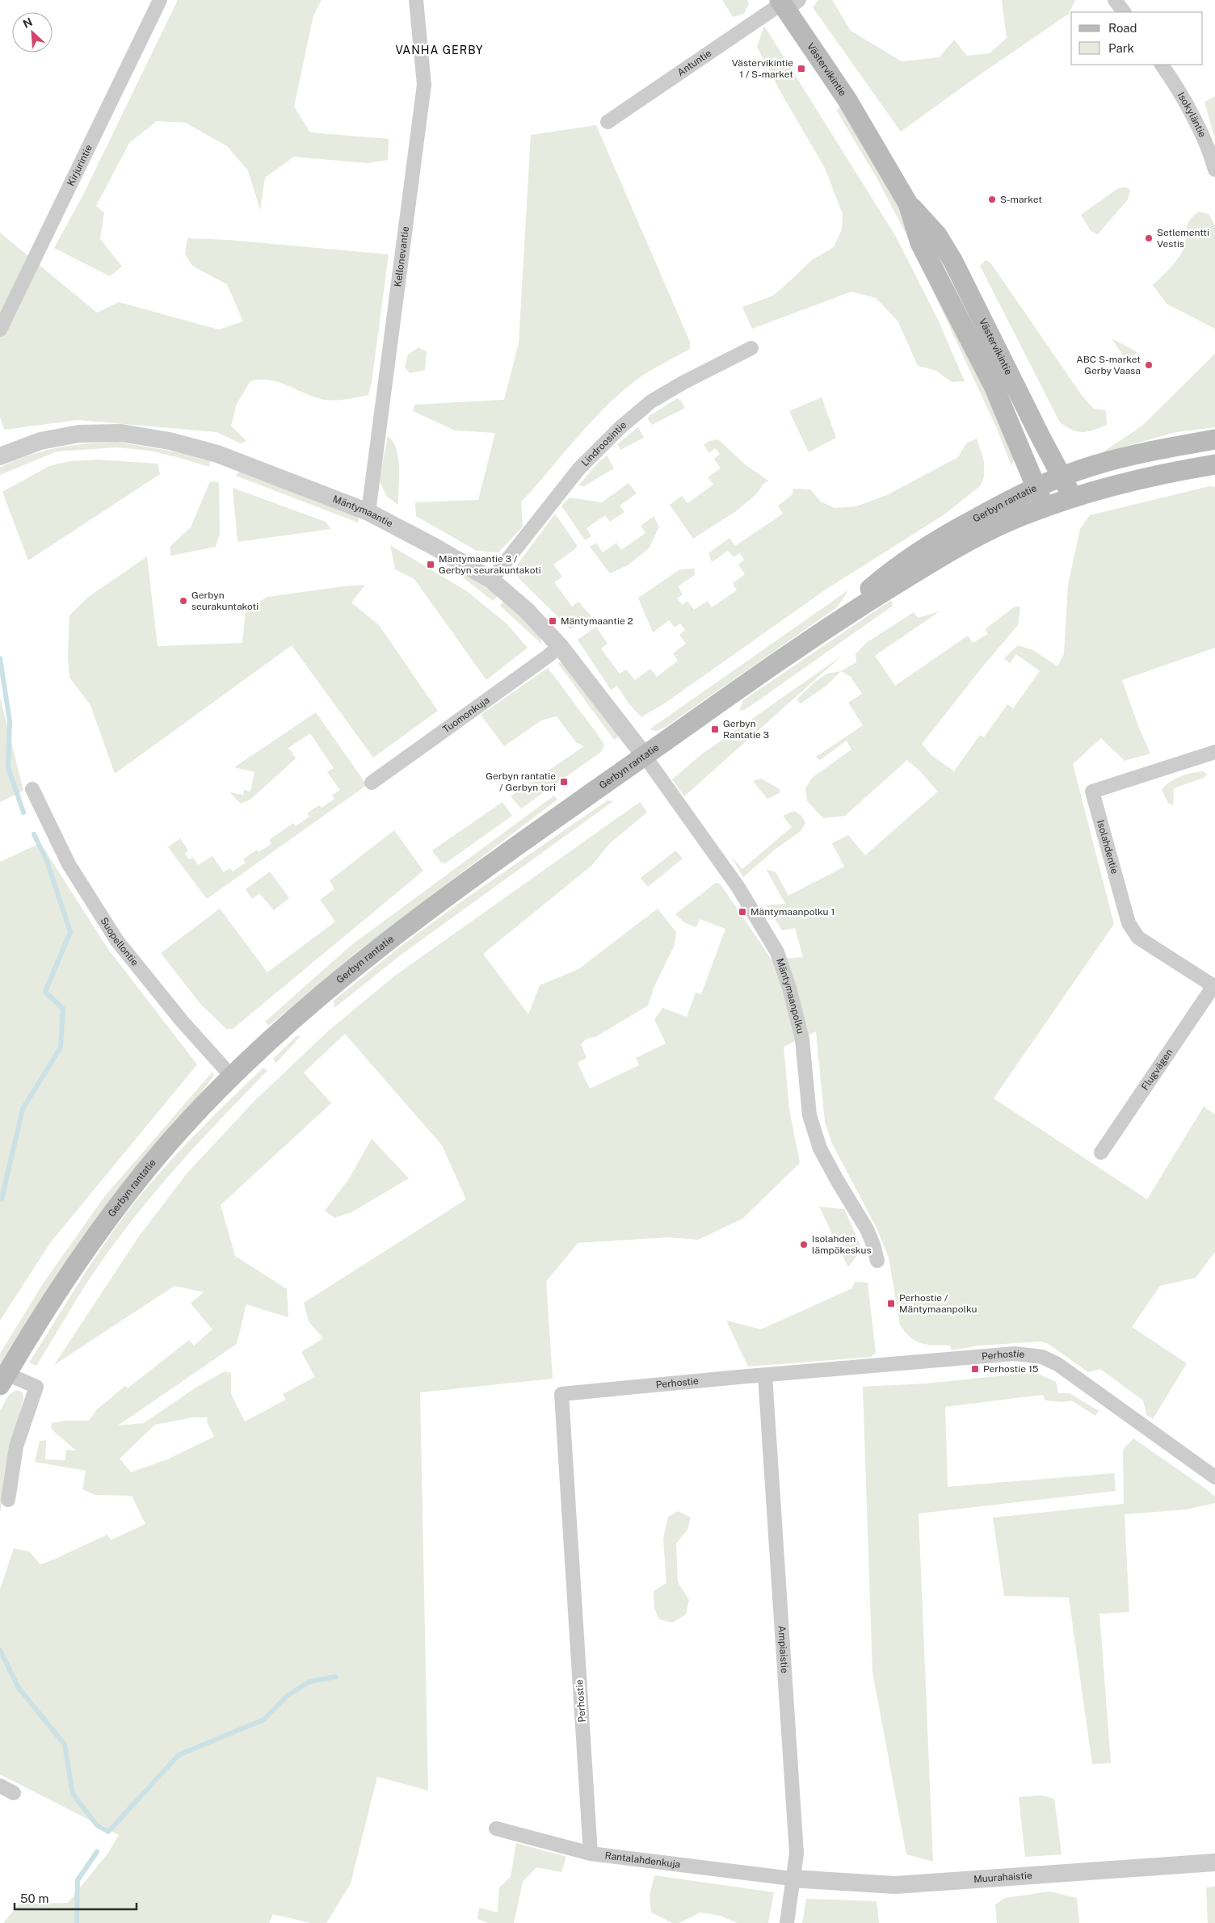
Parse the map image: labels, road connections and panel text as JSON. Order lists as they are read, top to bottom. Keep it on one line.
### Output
{"streets":{"main road":["Västervikintie","Gerbyn rantatie"],"street":["Antuntie","Isokyläntie","Kirjurintie","Kellonevantie","Lindroosintie","Mäntymaantie","Tuomonkuja","Isolahdentie","Suopellontie","Mäntymaanpolku","Flugvägen","Perhostie","Ampiaistie","Rantalahdenkuja","Muurahaistie"]},"crossings":[["Antuntie","Västervikintie"],["Västervikintie","Gerbyn rantatie"],["Kellonevantie","Mäntymaantie"],["Lindroosintie","Mäntymaantie"],["Gerbyn rantatie","Mäntymaantie"],["Gerbyn rantatie","Suopellontie"],["Gerbyn rantatie","Mäntymaanpolku"],["Mäntymaantie","Tuomonkuja"],["Mäntymaantie","Mäntymaanpolku"],["Isolahdentie","Flugvägen"],["Perhostie","Ampiaistie"],["Perhostie","Rantalahdenkuja"],["Ampiaistie","Rantalahdenkuja"],["Ampiaistie","Muurahaistie"],["Rantalahdenkuja","Muurahaistie"]],"districts":["VANHA GERBY"],"places":{"transit":["Västervikintie 1 / S-market","Mäntymaantie 3 / Gerbyn seurakuntakoti","Mäntymaantie 2","Gerbyn Rantatie 3","Gerbyn rantatie / Gerbyn tori","Mäntymaanpolku 1","Perhostie / Mäntymaanpolku","Perhostie 15"],"other":["S-market","Setlementti Vestis","ABC S-market Gerby Vaasa","Gerbyn seurakuntakoti","Isolahden lämpökeskus"]},"legend":["Road","Park"],"scale_bar":"50 m","north":"top left"}
